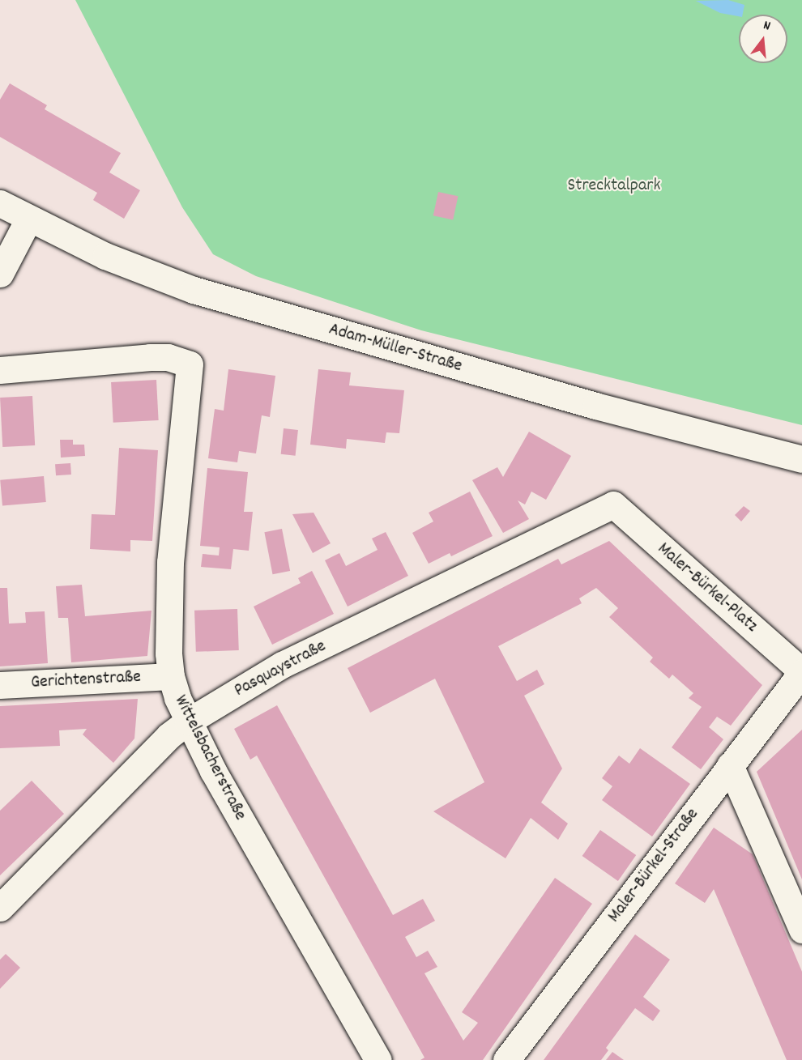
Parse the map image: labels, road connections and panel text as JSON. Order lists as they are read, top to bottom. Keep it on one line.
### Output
{"streets":{"street":["Adam-Müller-Straße","Maler-Bürkel-Platz","Pasquaystraße","Gerichtenstraße","Wittelsbacherstraße","Maler-Bürkel-Straße"]},"crossings":[["Maler-Bürkel-Platz","Pasquaystraße"],["Maler-Bürkel-Platz","Maler-Bürkel-Straße"],["Pasquaystraße","Wittelsbacherstraße"],["Gerichtenstraße","Wittelsbacherstraße"]],"parks":["Strecktalpark"],"north":"top"}
